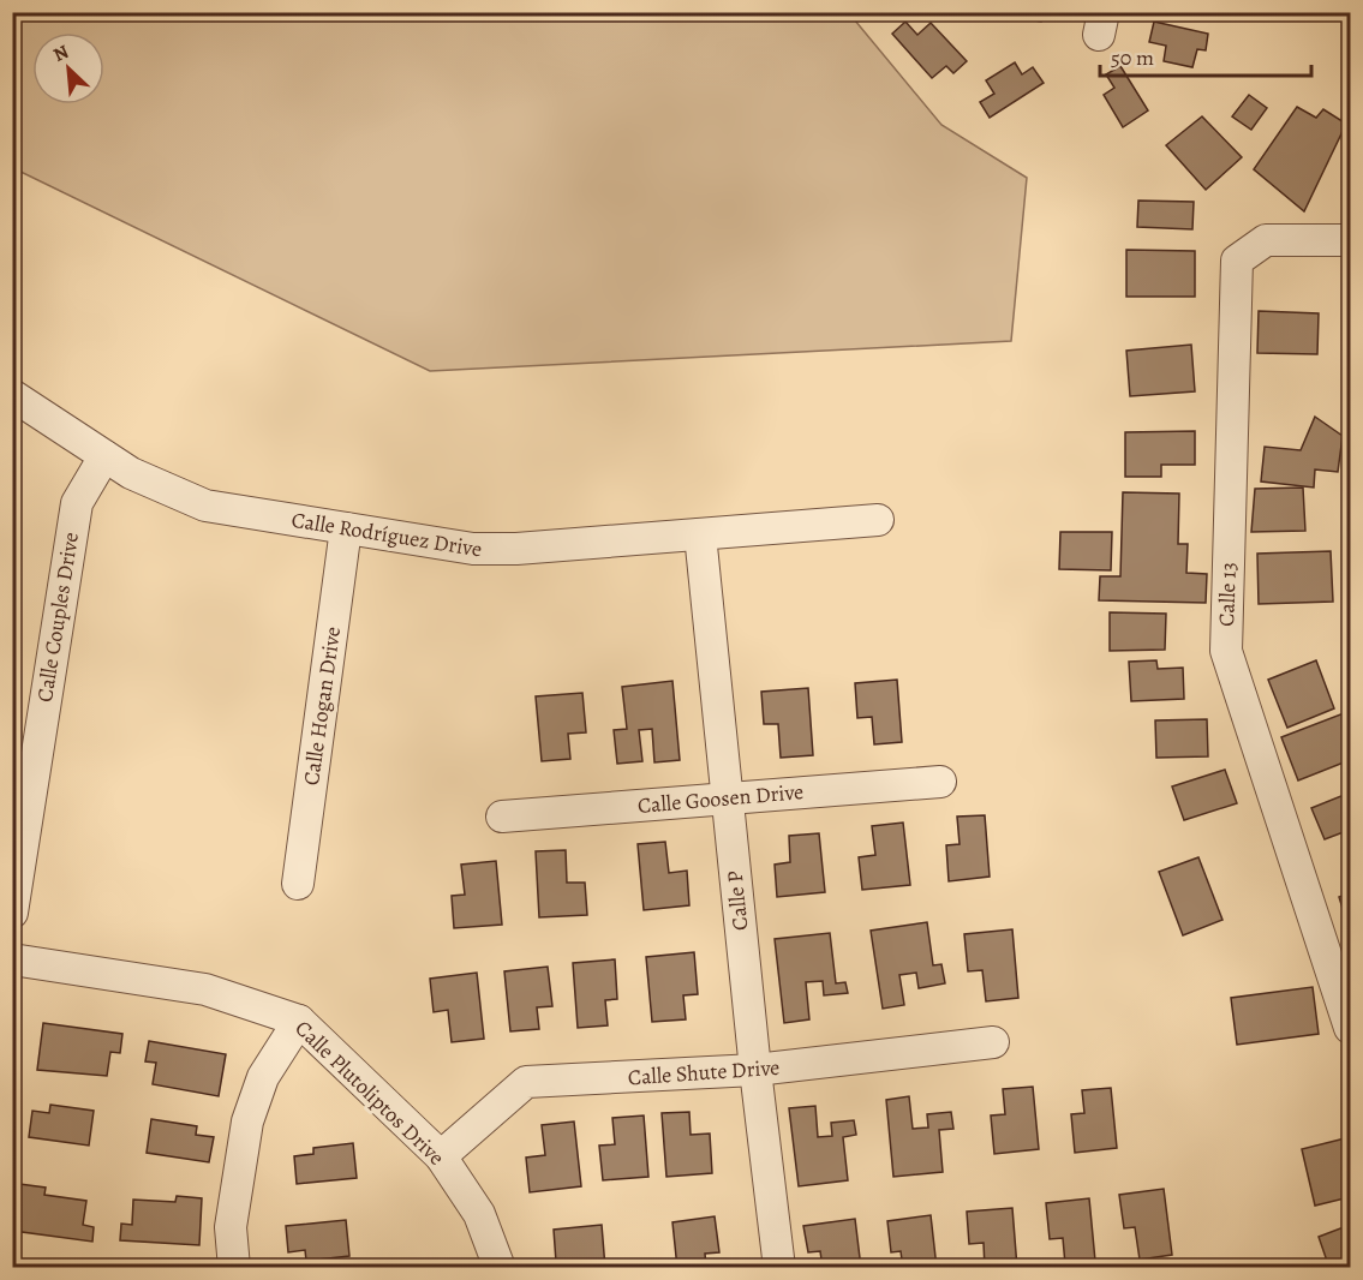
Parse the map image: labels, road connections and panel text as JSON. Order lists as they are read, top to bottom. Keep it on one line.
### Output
{"streets":{"street":["Calle Rodríguez Drive","Calle 13","Calle Couples Drive","Calle Hogan Drive","Calle Goosen Drive","Calle P","Calle Shute Drive","Calle Plutoliptos Drive"]},"crossings":[["Calle Rodríguez Drive","Calle Couples Drive"],["Calle Rodríguez Drive","Calle Hogan Drive"],["Calle Rodríguez Drive","Calle P"],["Calle Goosen Drive","Calle P"],["Calle P","Calle Shute Drive"],["Calle Shute Drive","Calle Plutoliptos Drive"]],"scale_bar":"50 m","north":"top left"}
